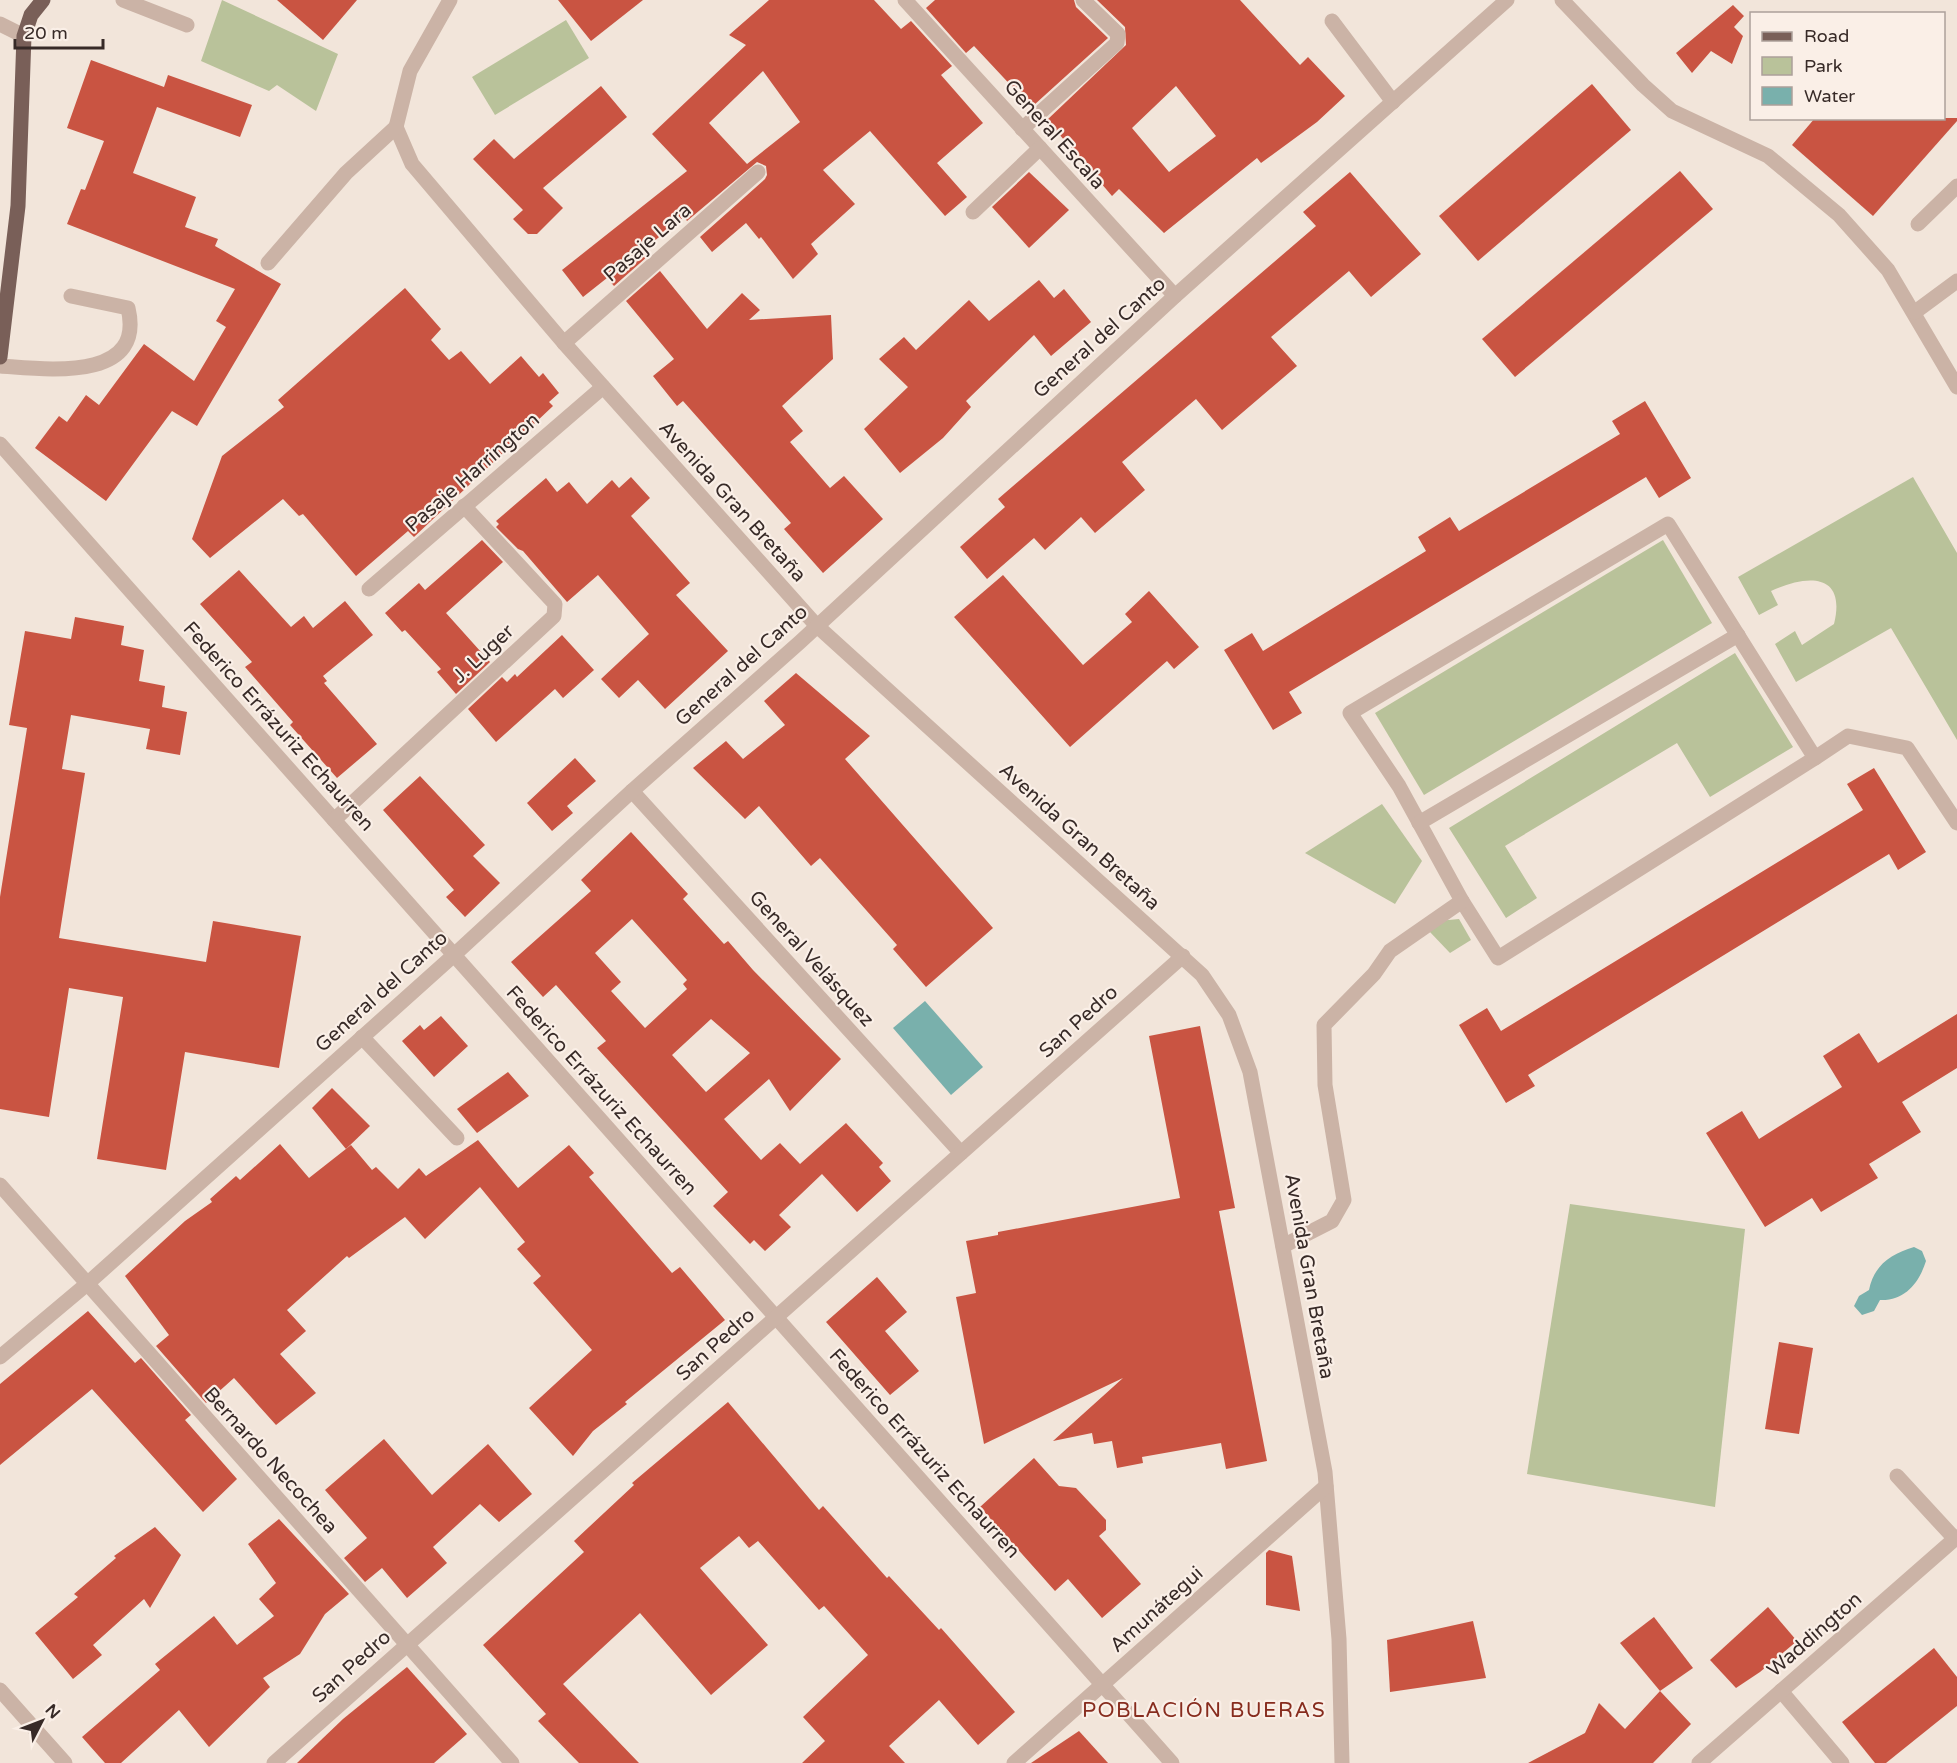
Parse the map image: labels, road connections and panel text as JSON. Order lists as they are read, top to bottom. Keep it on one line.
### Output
{"streets":{"street":["General Escala","Pasaje Lara","General del Canto","Pasaje Harrington","Avenida Gran Bretaña","J. Luger","Federico Errázuriz Echaurren","General Velásquez","San Pedro","Bernardo Necochea","Amunátegui","Waddington"]},"crossings":[["General Escala","General del Canto"],["Pasaje Lara","Avenida Gran Bretaña"],["General del Canto","Avenida Gran Bretaña"],["General del Canto","Federico Errázuriz Echaurren"],["General del Canto","General Velásquez"],["General del Canto","Bernardo Necochea"],["Pasaje Harrington","Avenida Gran Bretaña"],["Pasaje Harrington","J. Luger"],["Avenida Gran Bretaña","San Pedro"],["Avenida Gran Bretaña","Amunátegui"],["J. Luger","Federico Errázuriz Echaurren"],["Federico Errázuriz Echaurren","San Pedro"],["Federico Errázuriz Echaurren","Amunátegui"],["General Velásquez","San Pedro"],["San Pedro","Bernardo Necochea"]],"districts":["POBLACIÓN BUERAS"],"legend":["Road","Park","Water"],"scale_bar":"20 m","north":"top right"}
